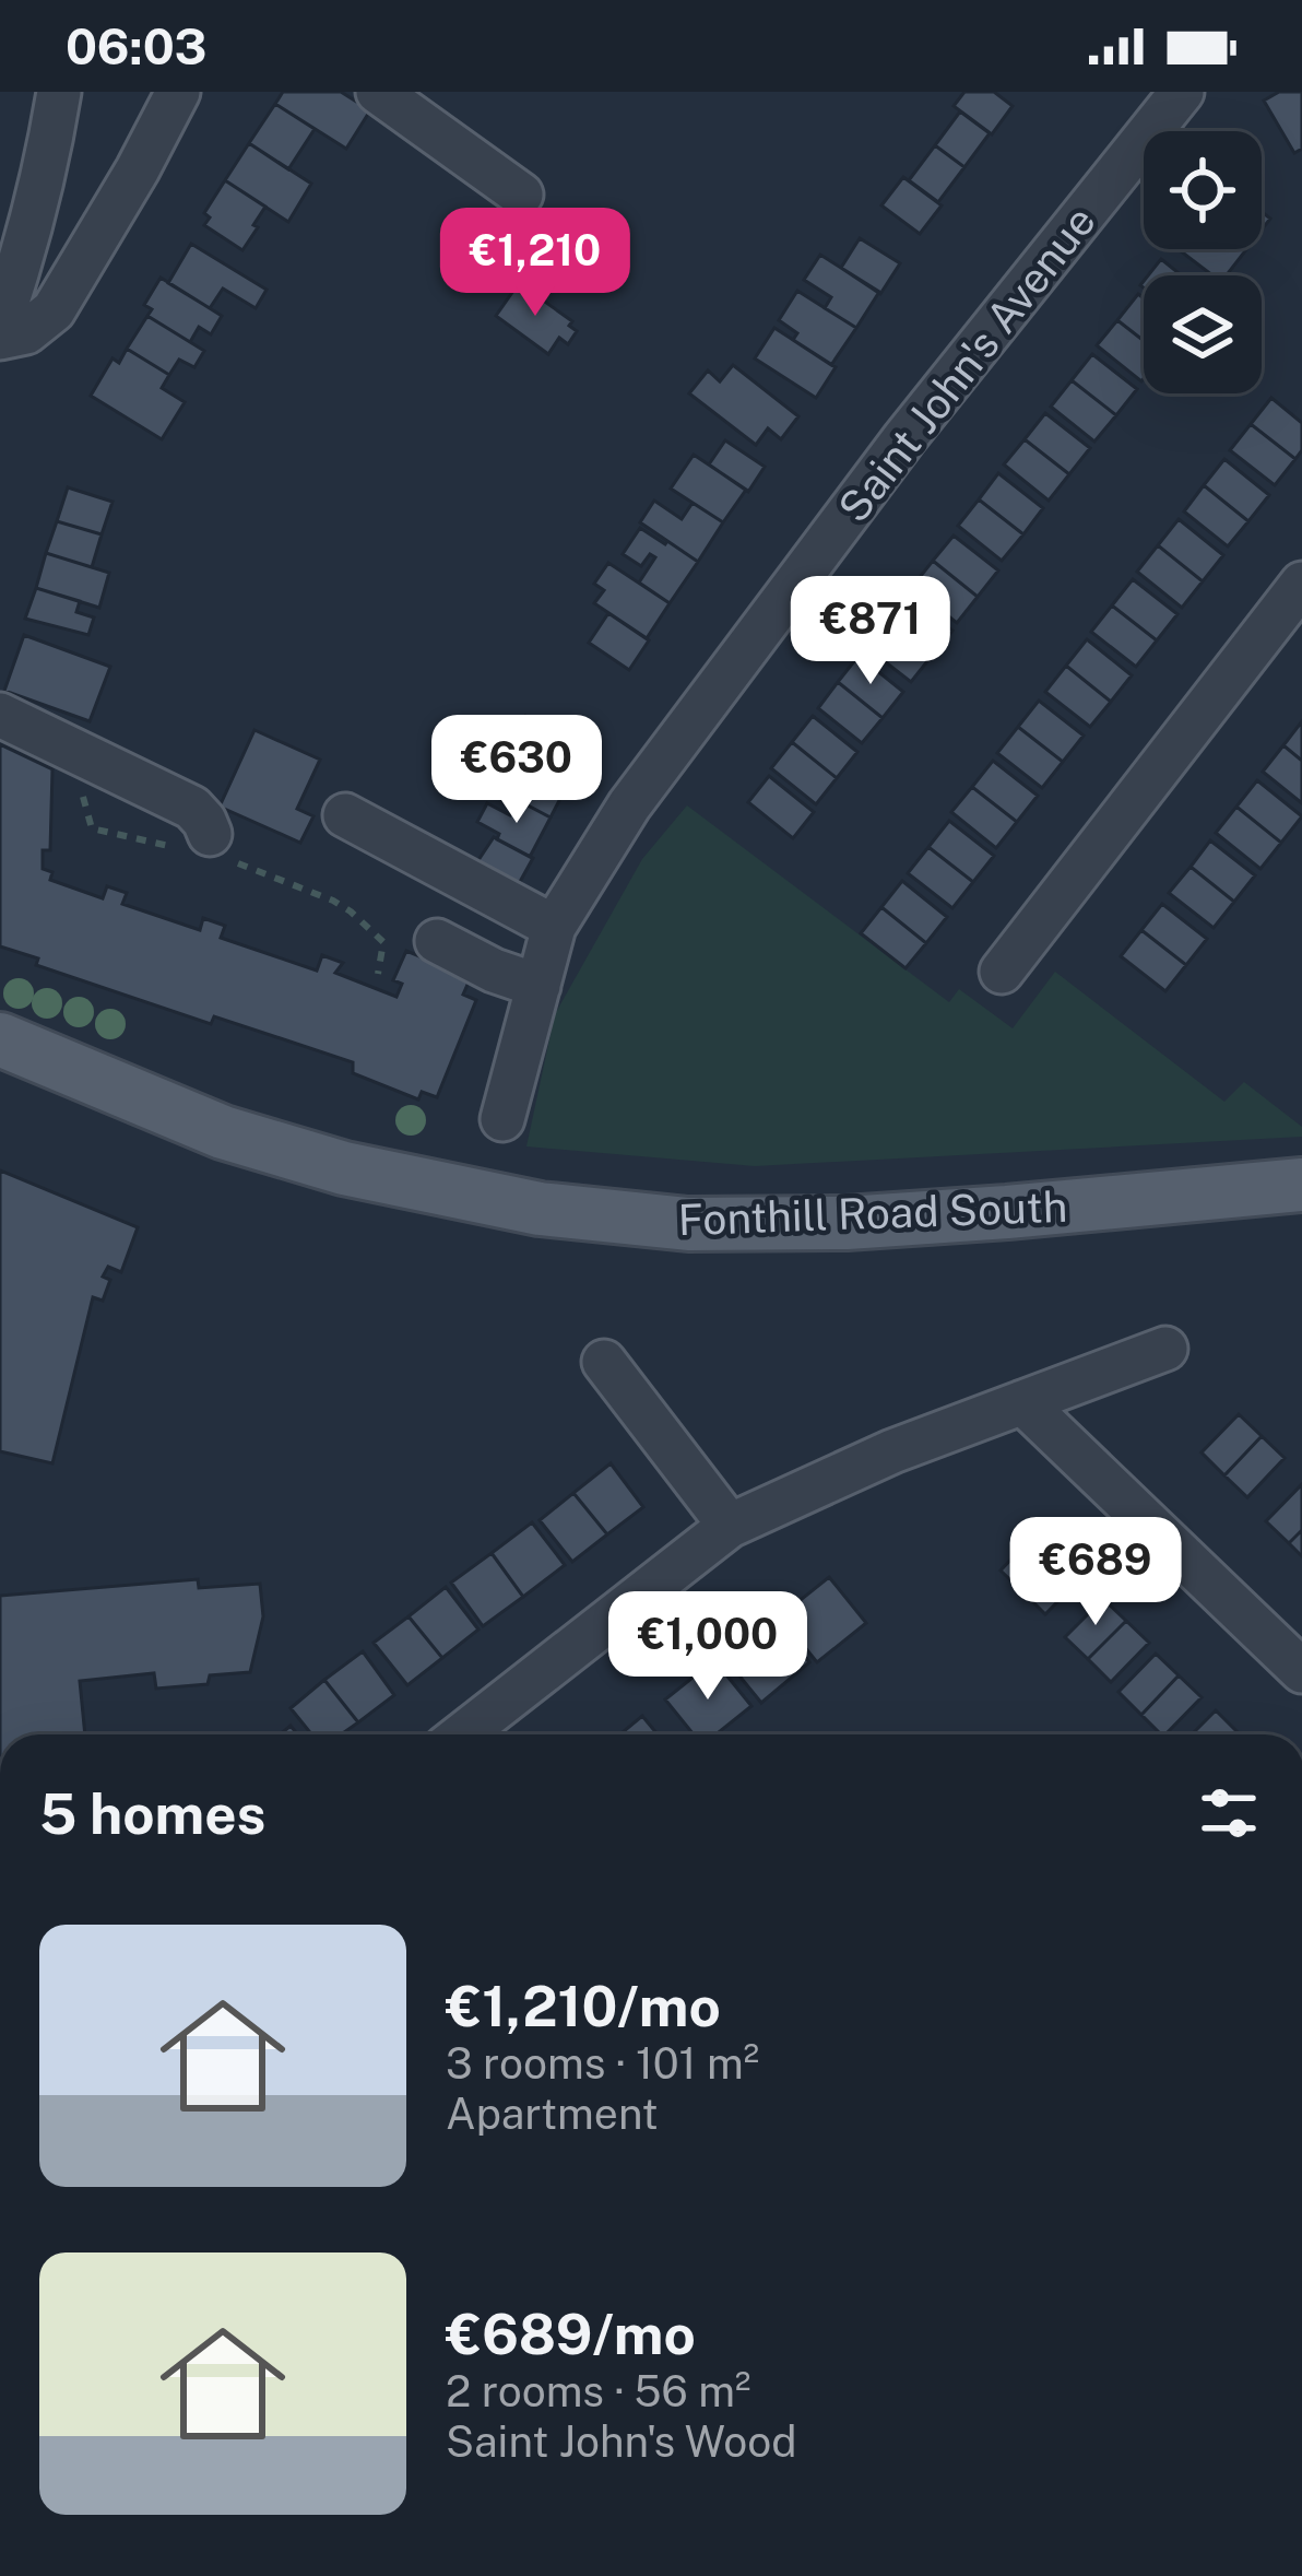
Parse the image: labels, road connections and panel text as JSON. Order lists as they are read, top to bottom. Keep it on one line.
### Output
{"streets":{"main road":["Fonthill Road South"],"street":["Saint John's Avenue"]},"page":{"status":"06:03","price":["€1,210","€871","€630","€689","€1,000"],"heading":"5 homes","list":[{"name":"€1,210/mo","note":"3 rooms · 101 m² · Apartment"},{"name":"€689/mo","note":"2 rooms · 56 m² · Saint John's Wood"}]}}
